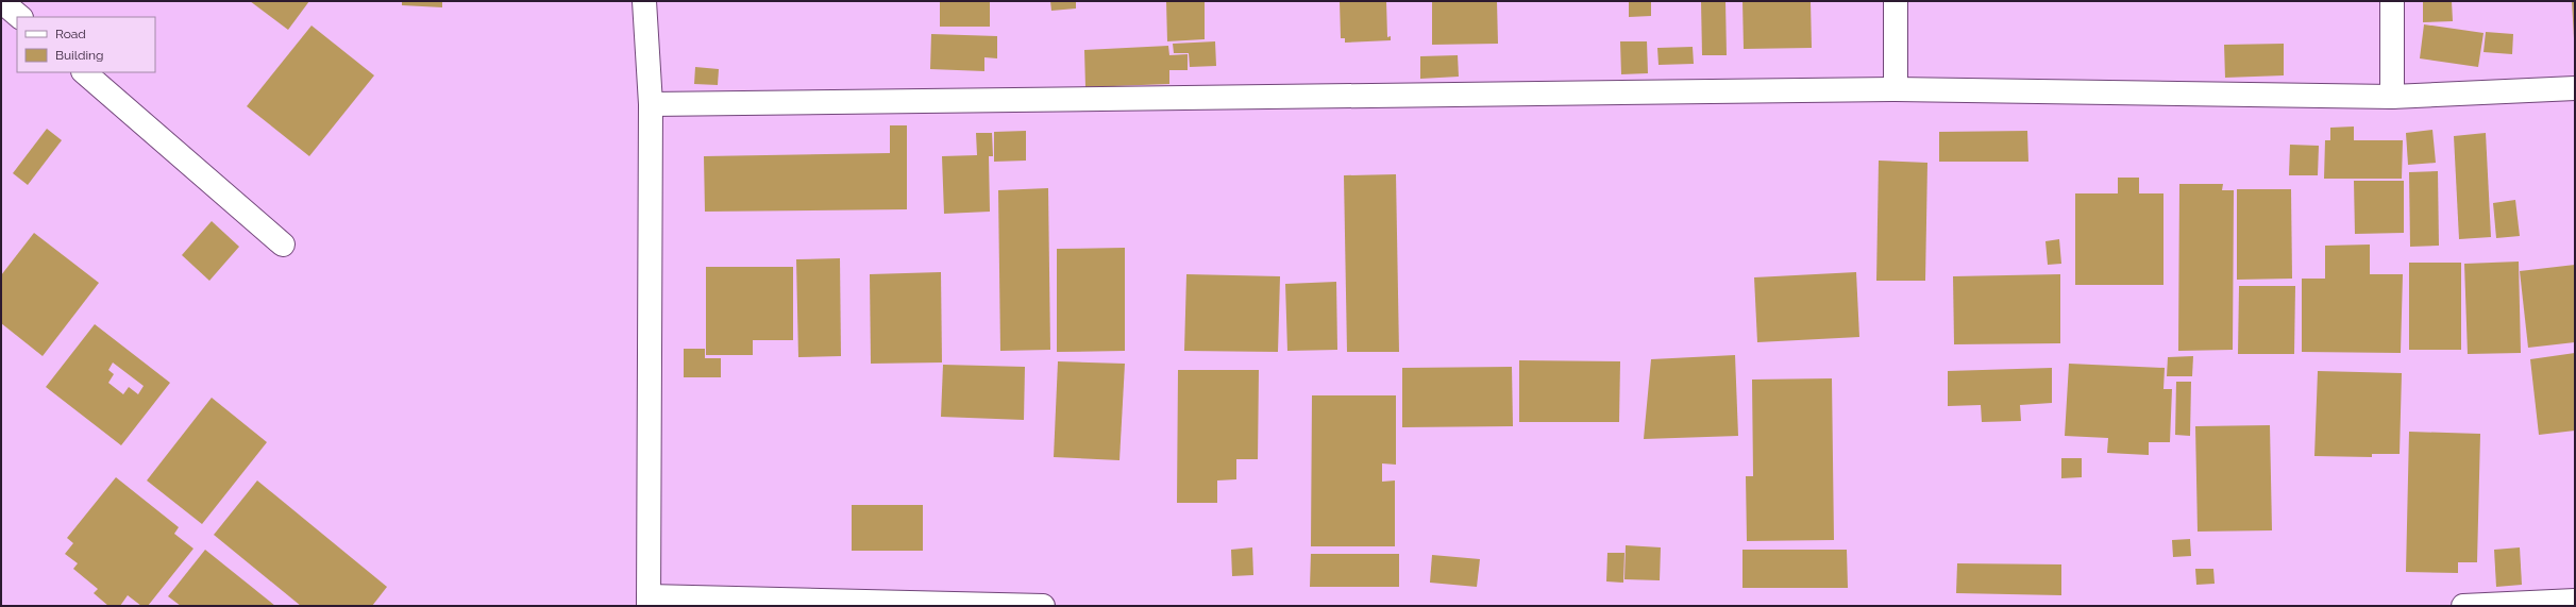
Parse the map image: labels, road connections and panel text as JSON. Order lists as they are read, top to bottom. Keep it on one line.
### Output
{"legend":["Road","Building"]}
